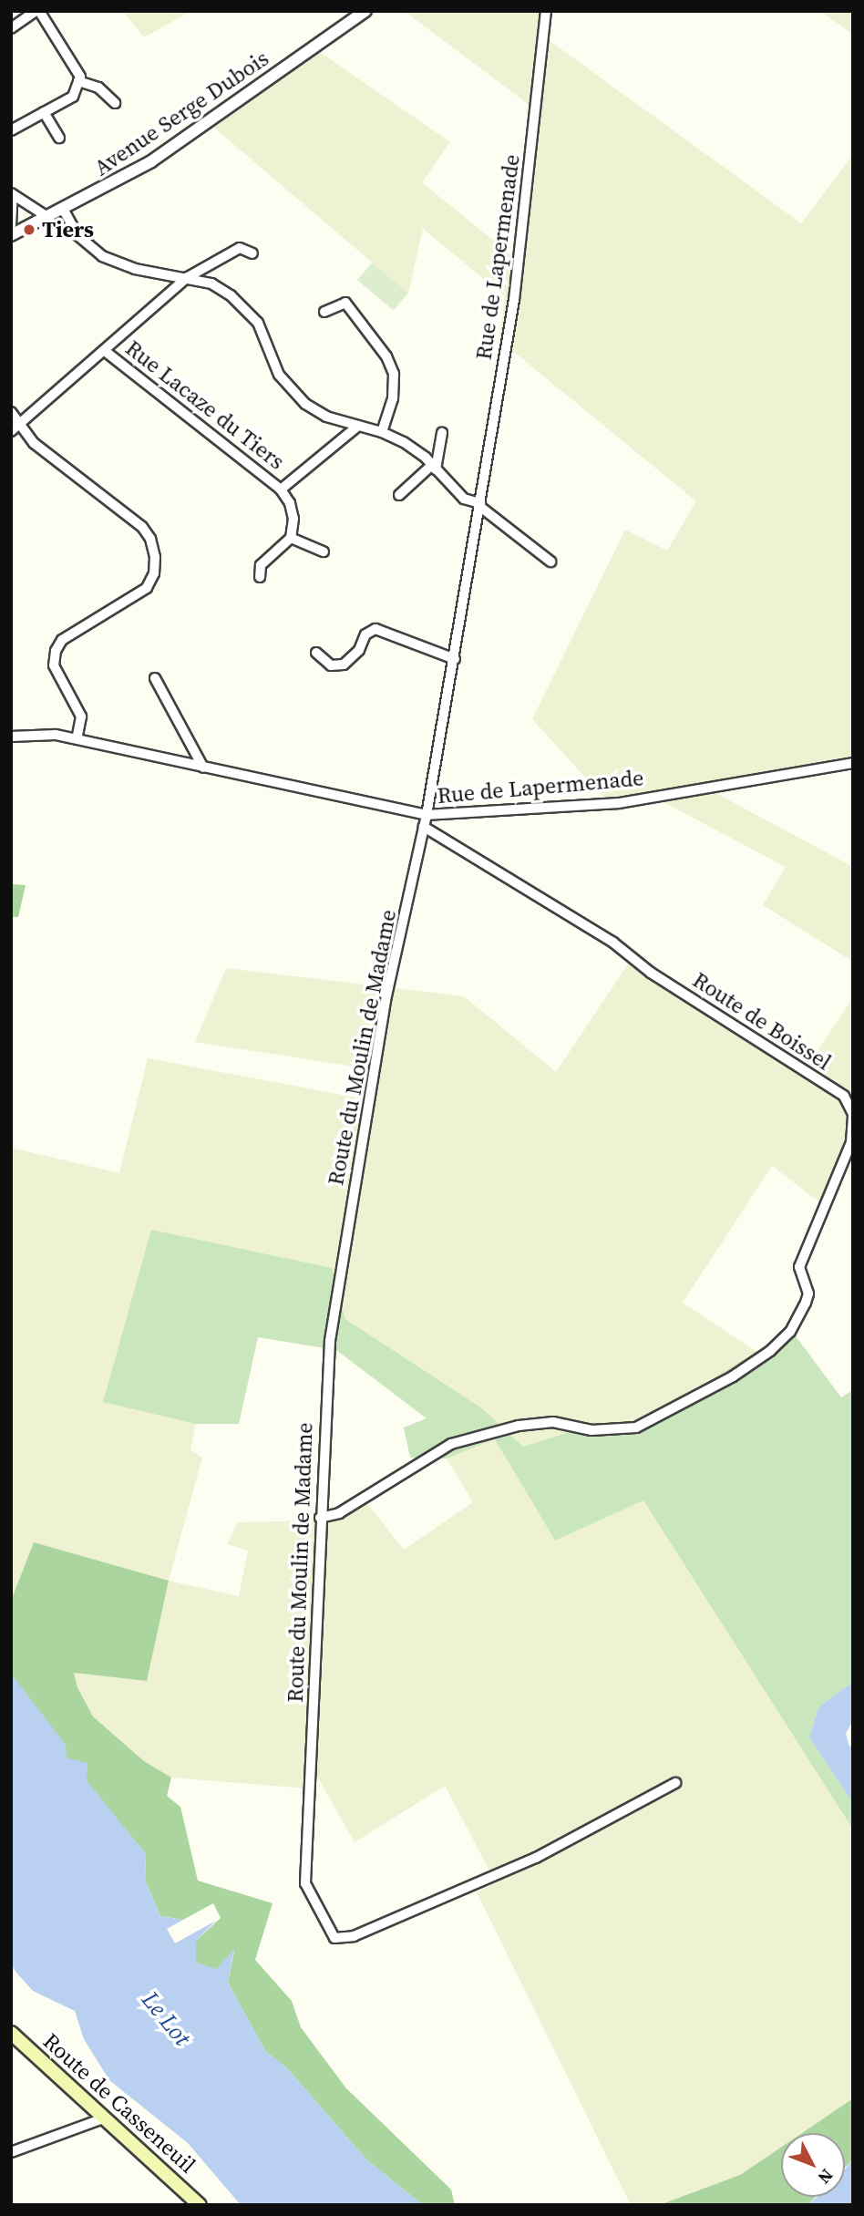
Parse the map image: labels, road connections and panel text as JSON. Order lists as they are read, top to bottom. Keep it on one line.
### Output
{"streets":{"main road":["Route de Casseneuil"],"street":["Avenue Serge Dubois","Rue de Lapermenade","Rue Lacaze du Tiers","Route de Boissel","Route du Moulin de Madame"]},"crossings":[["Rue de Lapermenade","Route du Moulin de Madame"],["Route de Boissel","Route du Moulin de Madame"]],"water":["Le Lot"],"places":["Tiers"],"north":"bottom right"}
